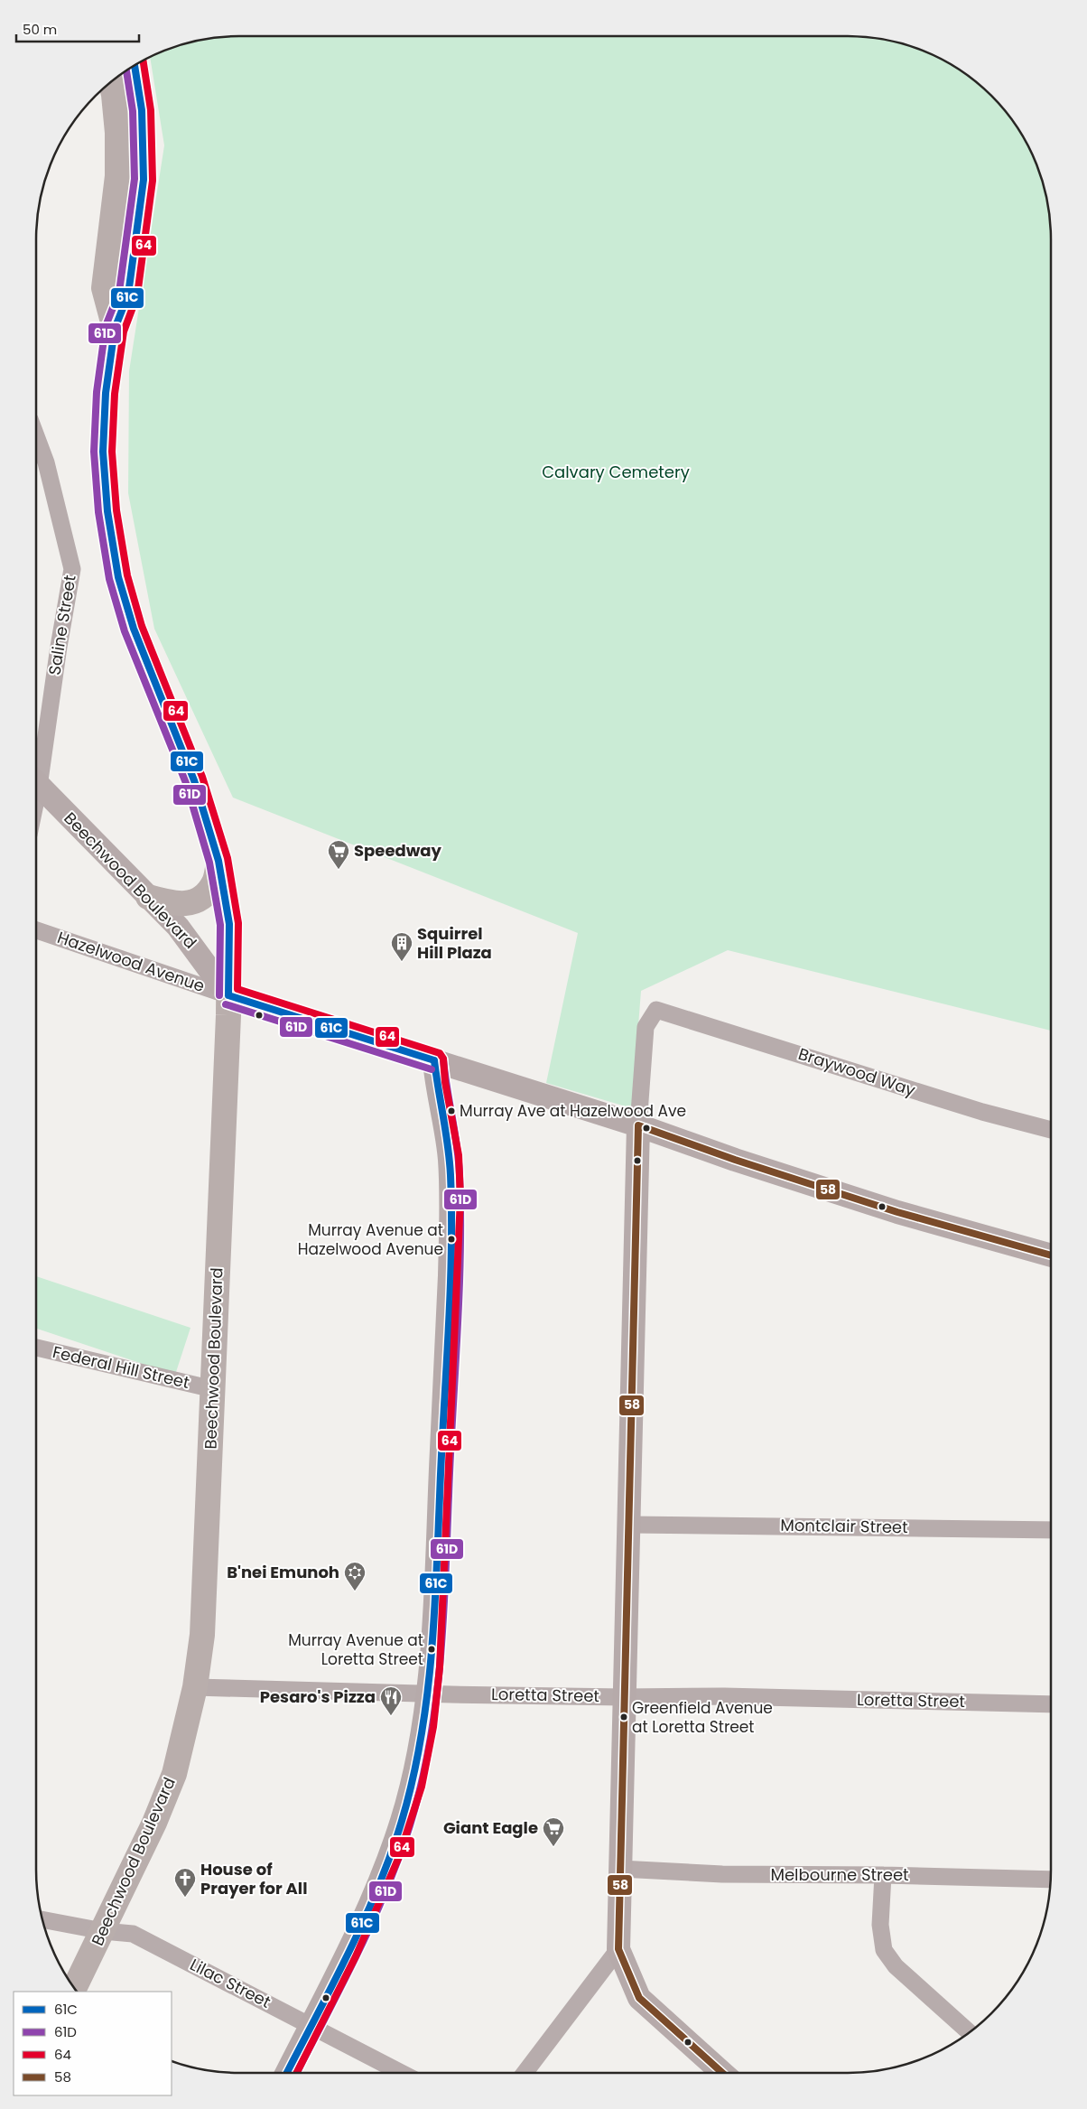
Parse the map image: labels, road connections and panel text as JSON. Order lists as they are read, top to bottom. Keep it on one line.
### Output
{"streets":{"main road":["Beechwood Boulevard","Hazelwood Avenue"],"street":["Saline Street","Braywood Way","Federal Hill Street","Montclair Street","Loretta Street","Melbourne Street","Lilac Street"]},"crossings":[["Beechwood Boulevard","Hazelwood Avenue"],["Beechwood Boulevard","Federal Hill Street"],["Beechwood Boulevard","Loretta Street"],["Beechwood Boulevard","Lilac Street"],["Hazelwood Avenue","Braywood Way"]],"parks":["Calvary Cemetery"],"places":{"supermarket":["Speedway","Giant Eagle"],"building":["Squirrel Hill Plaza"],"other":["Murray Ave at Hazelwood Ave","Murray Avenue at Hazelwood Avenue","Murray Avenue at Loretta Street","Greenfield Avenue at Loretta Street"],"synagogue":["B'nei Emunoh"],"restaurant":["Pesaro's Pizza"],"church":["House of Prayer for All"]},"lines":["transit line 64","transit line 61C","transit line 61D","transit line 58"],"legend":["61C","61D","64","58"],"scale_bar":"50 m"}
